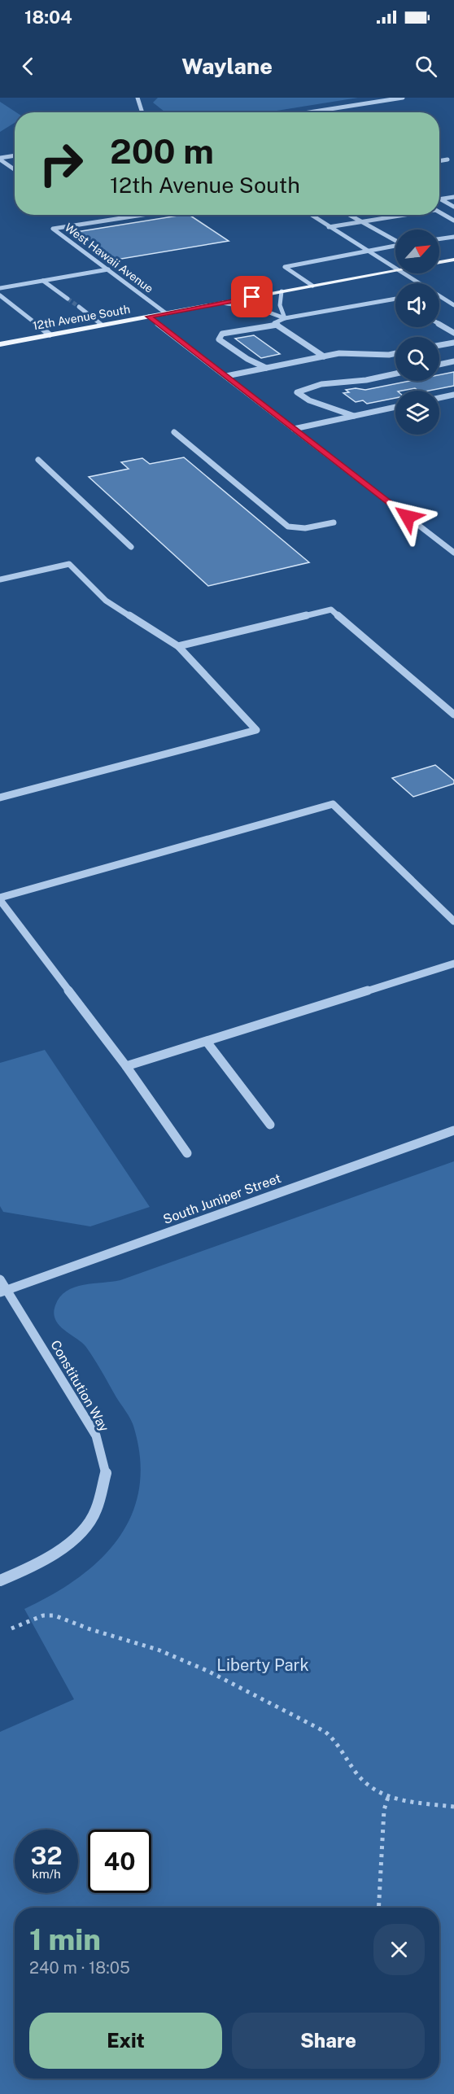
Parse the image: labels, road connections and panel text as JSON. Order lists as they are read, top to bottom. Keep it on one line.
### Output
{"streets":{"main road":["12th Avenue South"],"street":["West Hawaii Avenue","South Juniper Street","Constitution Way"]},"crossings":[["West Hawaii Avenue","12th Avenue South"],["South Juniper Street","Constitution Way"]],"parks":["Liberty Park"],"north":"top right","page":{"status":"18:04","header":"Waylane","turn":["200 m","12th Avenue South"],"speed":"32 km/h","limit":"40","heading":["1 min","240 m · 18:05"],"buttons":["Exit","Share"]}}
